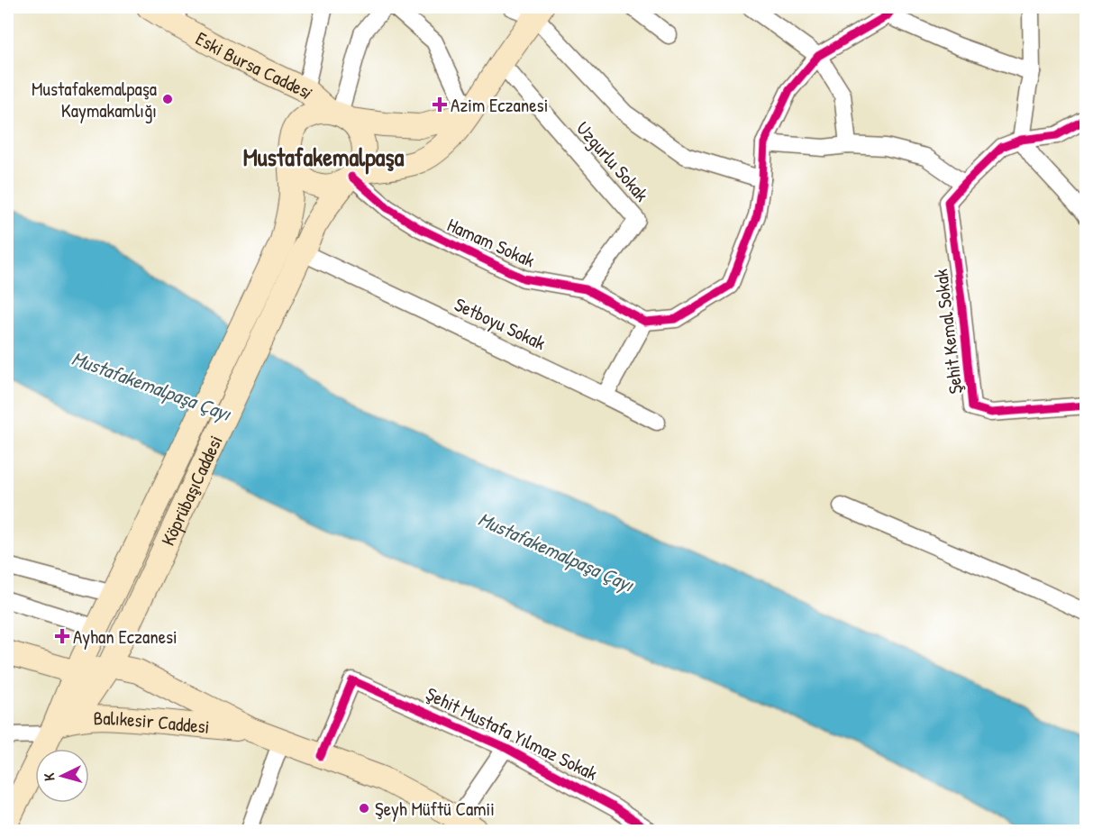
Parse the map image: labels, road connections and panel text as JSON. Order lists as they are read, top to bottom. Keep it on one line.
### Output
{"streets":{"main road":["Eski Bursa Caddesi","KöprübaşıCaddesi","Balıkesir Caddesi"],"street":["Uzgurlu Sokak","Hamam Sokak","Setboyu Sokak","Şehit Kemal Sokak","Şehit Mustafa Yılmaz Sokak"]},"crossings":[["Eski Bursa Caddesi","Hamam Sokak"],["Eski Bursa Caddesi","KöprübaşıCaddesi"],["Uzgurlu Sokak","Hamam Sokak"],["Hamam Sokak","KöprübaşıCaddesi"],["Setboyu Sokak","KöprübaşıCaddesi"],["KöprübaşıCaddesi","Balıkesir Caddesi"],["Balıkesir Caddesi","Şehit Mustafa Yılmaz Sokak"]],"districts":["Mustafakemalpaşa"],"water":["Mustafakemalpaşa Çayı"],"places":{"other":["Mustafakemalpaşa Kaymakamlığı","Şeyh Müftü Camii"],"health":["Azim Eczanesi","Ayhan Eczanesi"]},"north":"left"}
